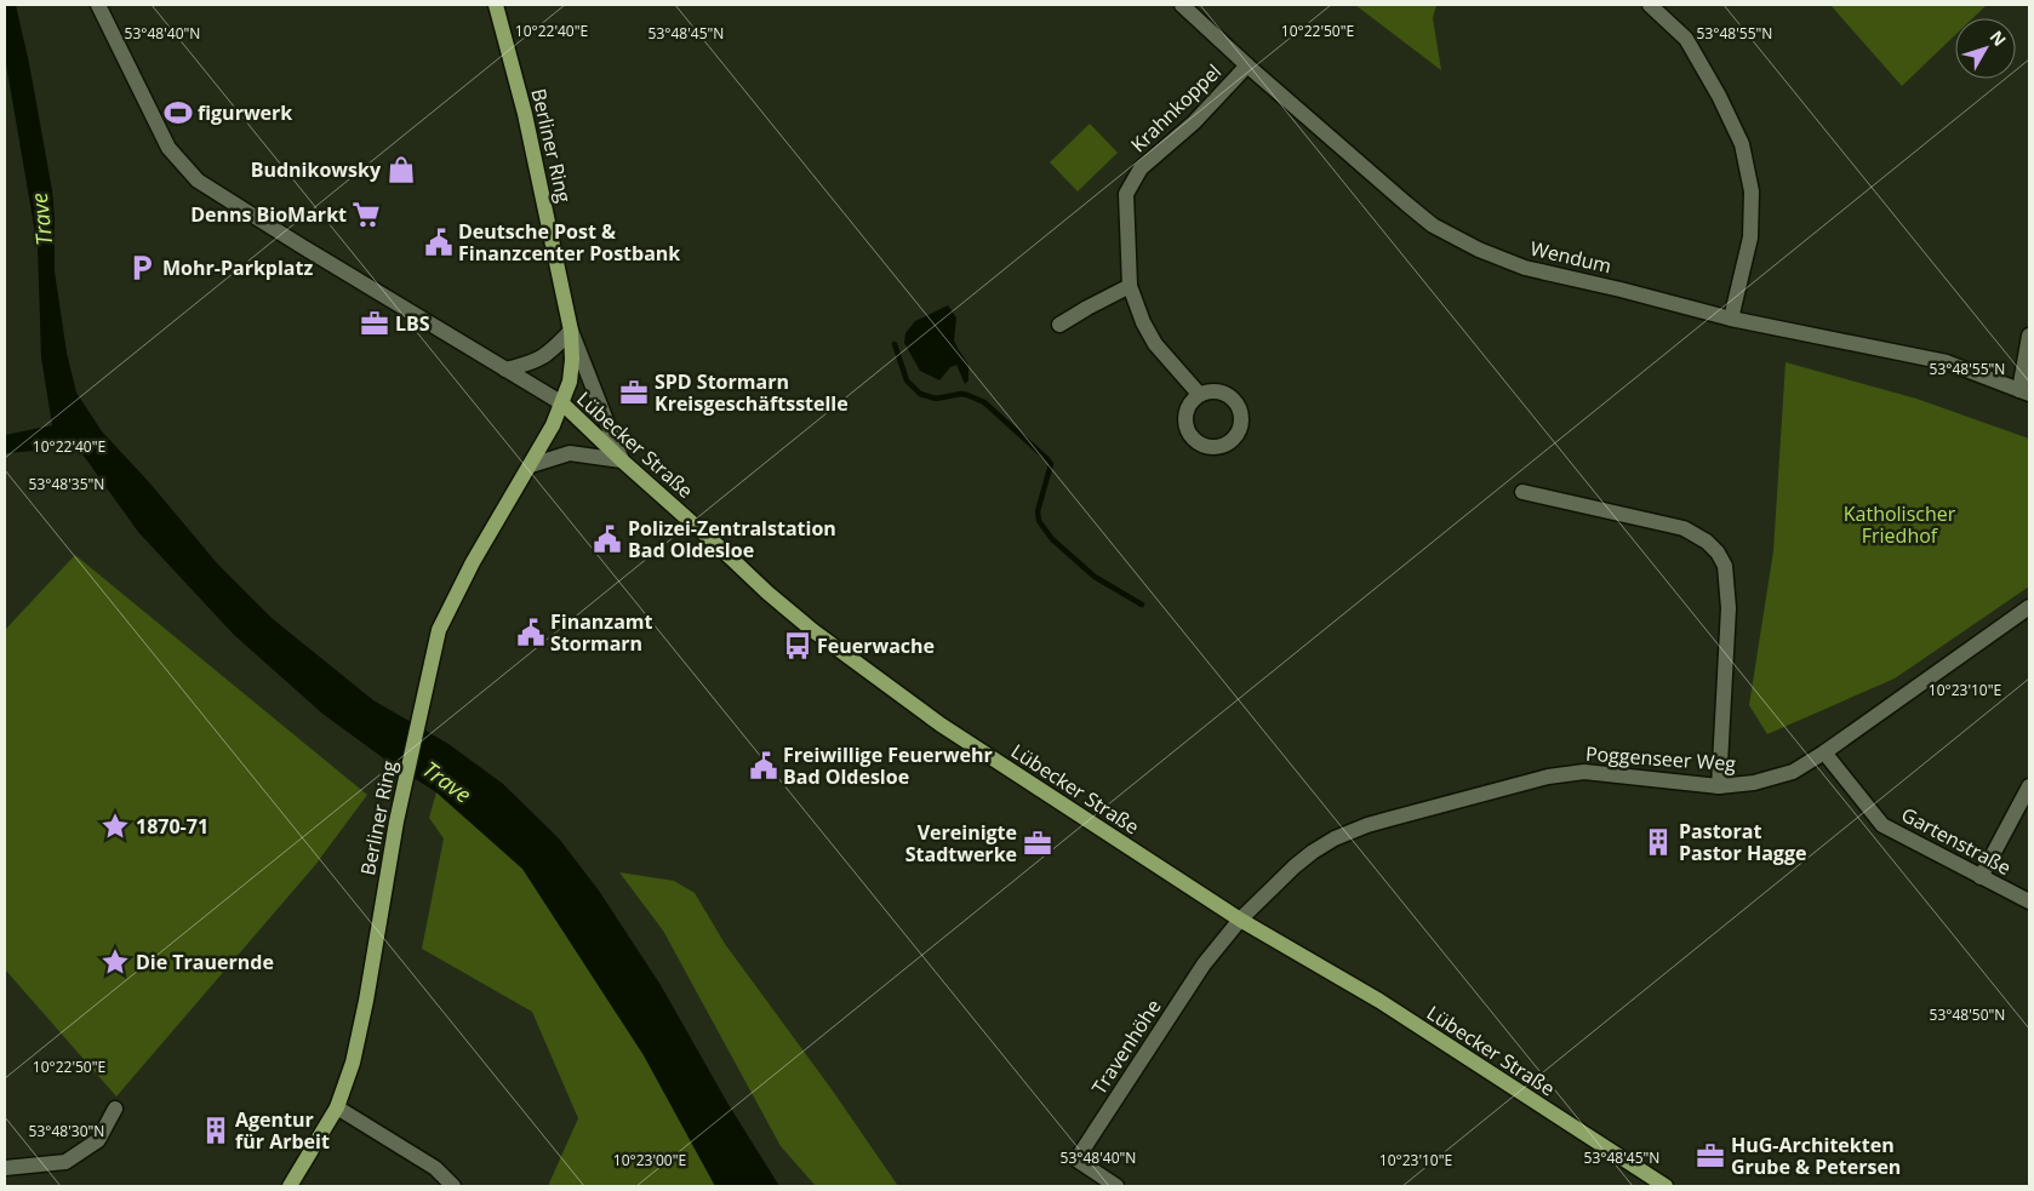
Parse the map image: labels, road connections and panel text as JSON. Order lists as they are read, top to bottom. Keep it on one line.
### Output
{"streets":{"main road":["Berliner Ring","Lübecker Straße"],"street":["Krahnkoppel","Wendum","Poggenseer Weg","Gartenstraße","Travenhöhe"]},"crossings":[["Krahnkoppel","Wendum"],["Berliner Ring","Lübecker Straße"],["Lübecker Straße","Poggenseer Weg"],["Lübecker Straße","Travenhöhe"],["Poggenseer Weg","Gartenstraße"],["Poggenseer Weg","Travenhöhe"]],"water":["Trave"],"parks":["Katholischer Friedhof"],"places":{"sports":["figurwerk"],"shop":["Budnikowsky"],"supermarket":["Denns BioMarkt"],"public building":["Deutsche Post & Finanzcenter Postbank","Polizei-Zentralstation Bad Oldesloe","Finanzamt Stormarn","Freiwillige Feuerwehr Bad Oldesloe"],"parking":["Mohr-Parkplatz"],"office":["LBS","SPD Stormarn Kreisgeschäftsstelle","Vereinigte Stadtwerke","HuG-Architekten Grube & Petersen"],"bus stop":["Feuerwache"],"place":["1870-71","Die Trauernde"],"building":["Pastorat Pastor Hagge","Agentur für Arbeit"]},"north":"top right","coordinates":["10°22'40\"E","10°22'50\"E","53°48'55\"N","53°48'40\"N","53°48'45\"N","53°48'35\"N","10°23'10\"E","53°48'50\"N","53°48'30\"N","10°23'00\"E"]}
